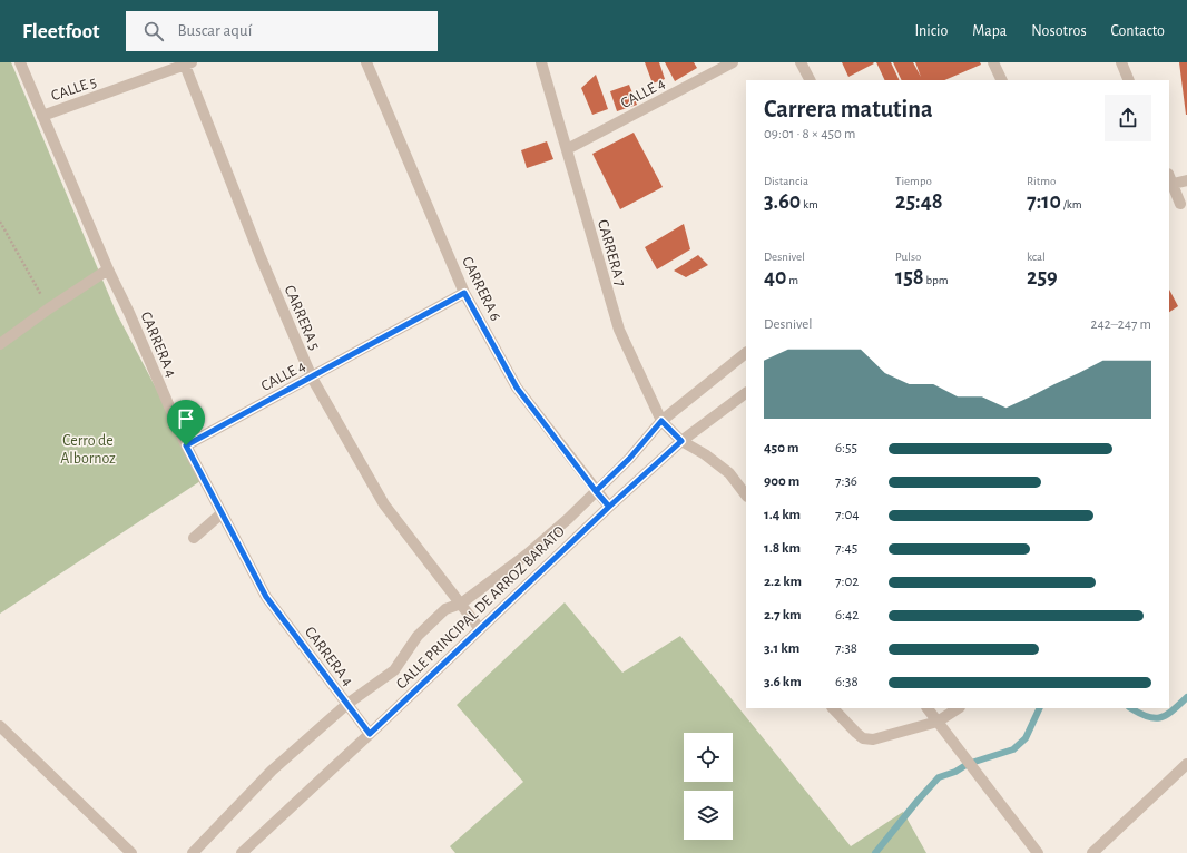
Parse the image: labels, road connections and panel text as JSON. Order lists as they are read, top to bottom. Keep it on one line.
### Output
{"streets":{"street":["CALLE 5","CALLE 4","CARRERA 7","CARRERA 6","CARRERA 5","CARRERA 4","CALLE PRINCIPAL DE ARROZ BARATO"]},"crossings":[["CALLE 5","CARRERA 5"],["CALLE 5","CARRERA 4"],["CALLE 4","CARRERA 7"],["CALLE 4","CARRERA 6"],["CALLE 4","CARRERA 5"],["CALLE 4","CARRERA 4"],["CARRERA 7","CALLE PRINCIPAL DE ARROZ BARATO"],["CARRERA 6","CALLE PRINCIPAL DE ARROZ BARATO"],["CARRERA 5","CALLE PRINCIPAL DE ARROZ BARATO"],["CARRERA 4","CALLE PRINCIPAL DE ARROZ BARATO"]],"parks":["Cerro de Albornoz"],"page":{"header":"Fleetfoot","search":"Buscar aquí","nav":["Inicio","Mapa","Nosotros","Contacto"],"heading":["Carrera matutina","09:01 · 8 × 450 m"],"stats":[["Distancia","3.60 km"],["Tiempo","25:48"],["Ritmo","7:10 /km"],["Desnivel","40 m"],["Pulso","158 bpm"],["kcal","259"]],"chart":["Desnivel","242–247 m"],"list":[{"name":"450 m","note":"6:55"},{"name":"900 m","note":"7:36"},{"name":"1.4 km","note":"7:04"},{"name":"1.8 km","note":"7:45"},{"name":"2.2 km","note":"7:02"},{"name":"2.7 km","note":"6:42"},{"name":"3.1 km","note":"7:38"},{"name":"3.6 km","note":"6:38"}]}}
